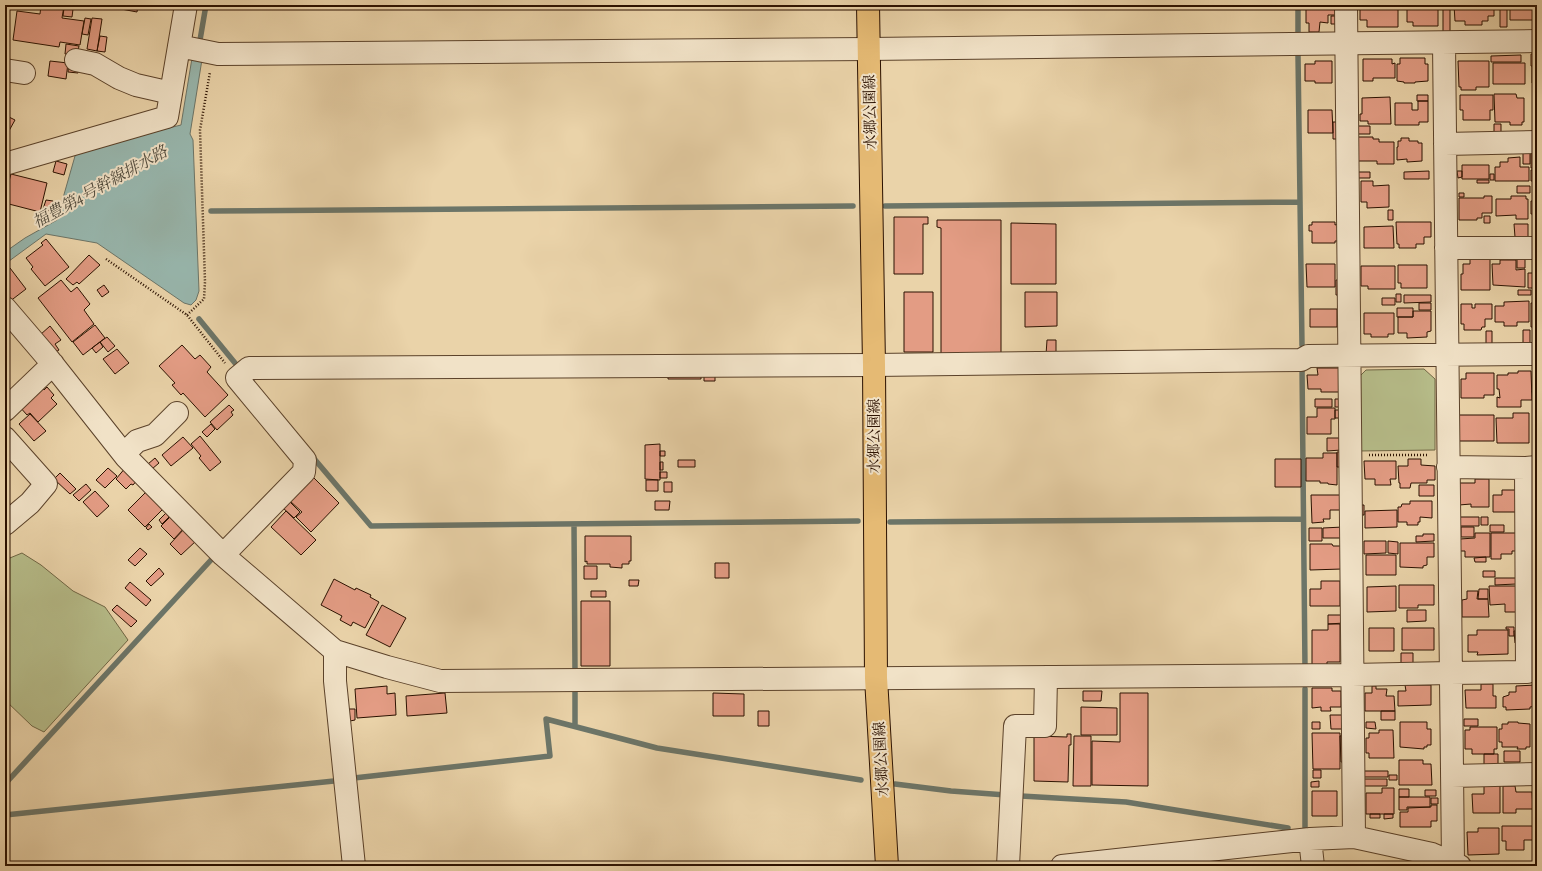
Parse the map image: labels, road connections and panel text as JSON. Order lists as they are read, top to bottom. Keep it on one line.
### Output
{"streets":{"main road":["水郷公園線"]},"water":["福豊第4号幹線排水路"]}
